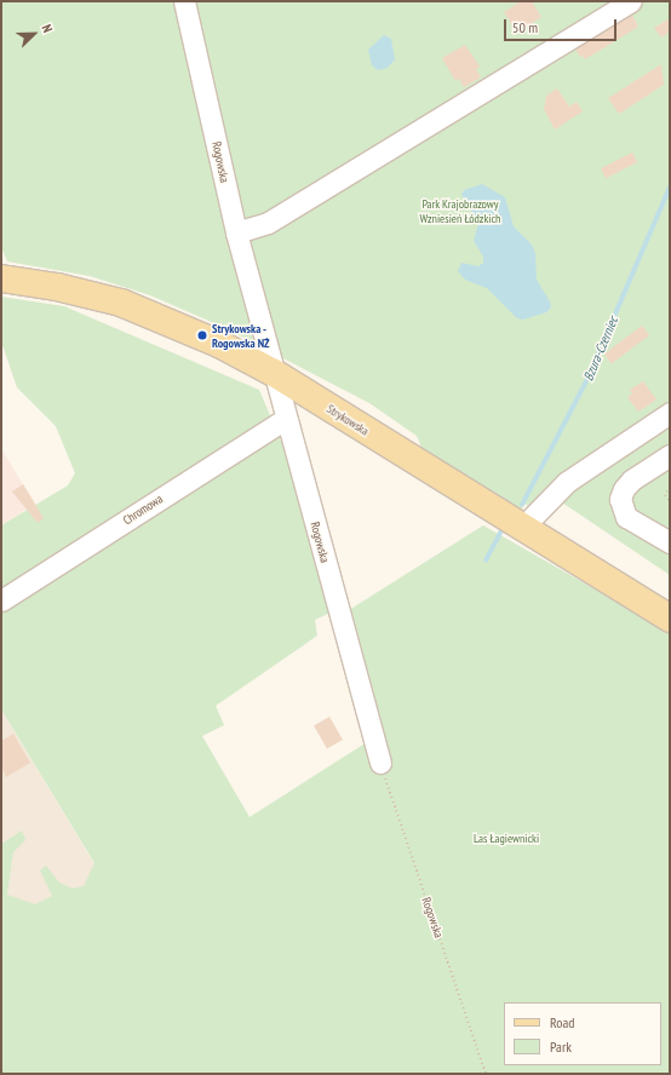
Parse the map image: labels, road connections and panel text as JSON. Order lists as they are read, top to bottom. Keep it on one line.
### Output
{"streets":{"main road":["Strykowska"],"street":["Rogowska","Chromowa"]},"crossings":[["Rogowska","Strykowska"],["Rogowska","Chromowa"]],"water":["Bzura-Czerniec"],"parks":["Park Krajobrazowy Wzniesień Łódzkich","Las Łagiewnicki"],"places":["Strykowska - Rogowska NŻ"],"legend":["Road","Park"],"scale_bar":"50 m","north":"top right"}
